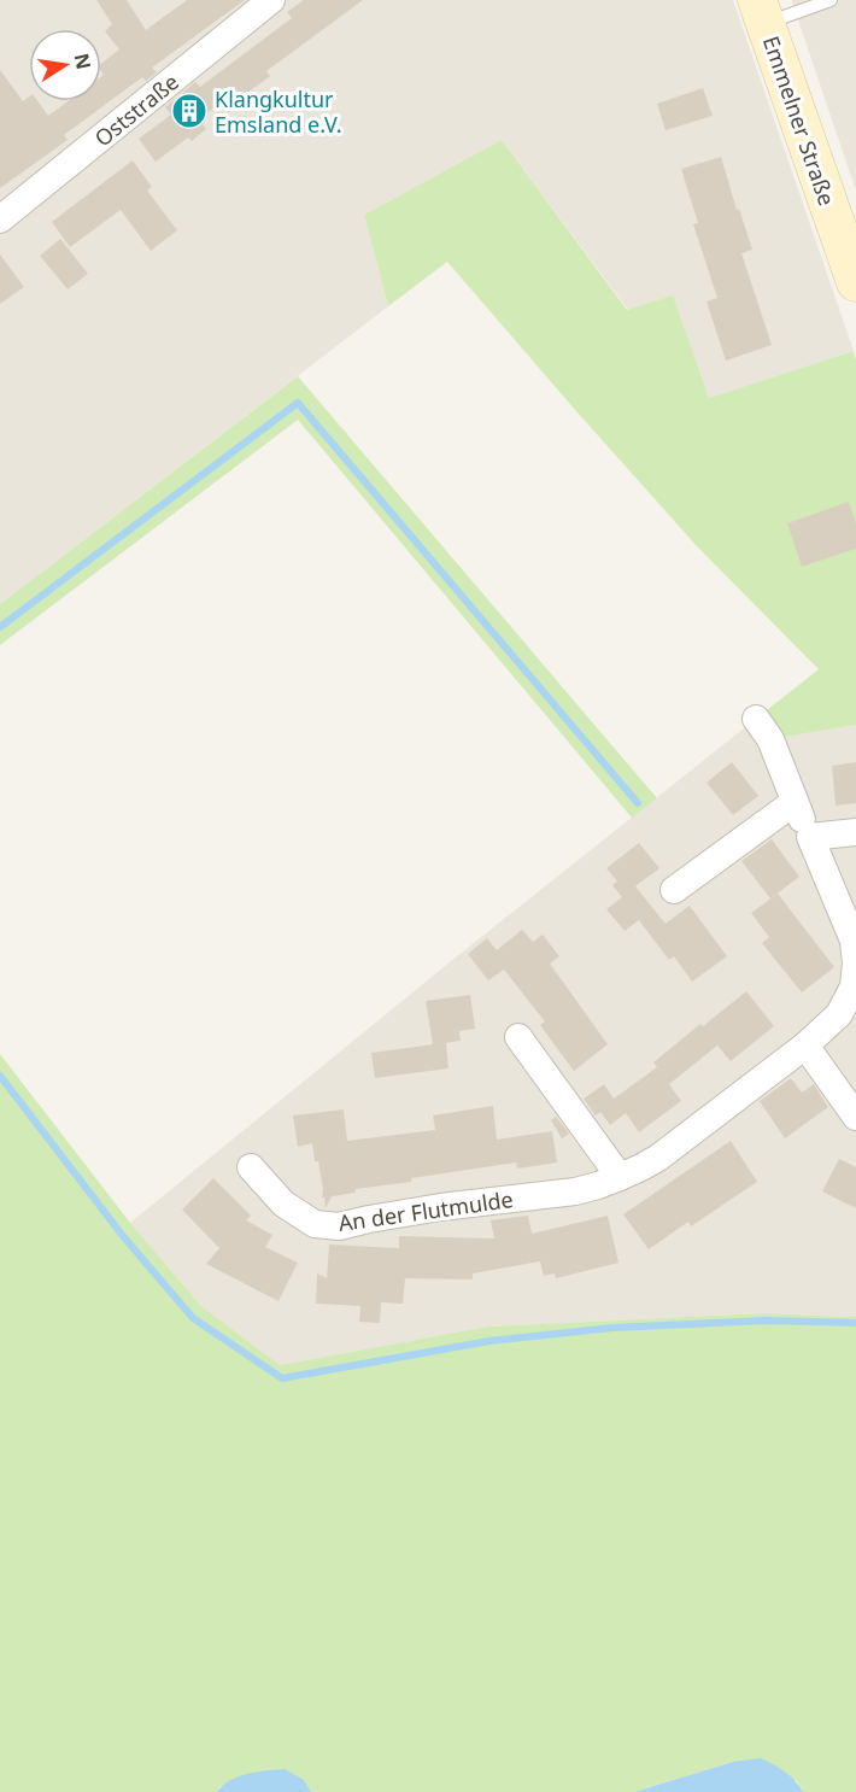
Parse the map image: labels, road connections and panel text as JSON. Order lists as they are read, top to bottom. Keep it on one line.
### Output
{"streets":{"street":["Oststraße","Emmelner Straße","An der Flutmulde"]},"places":{"building":["Klangkultur Emsland e.V."]},"north":"right"}
